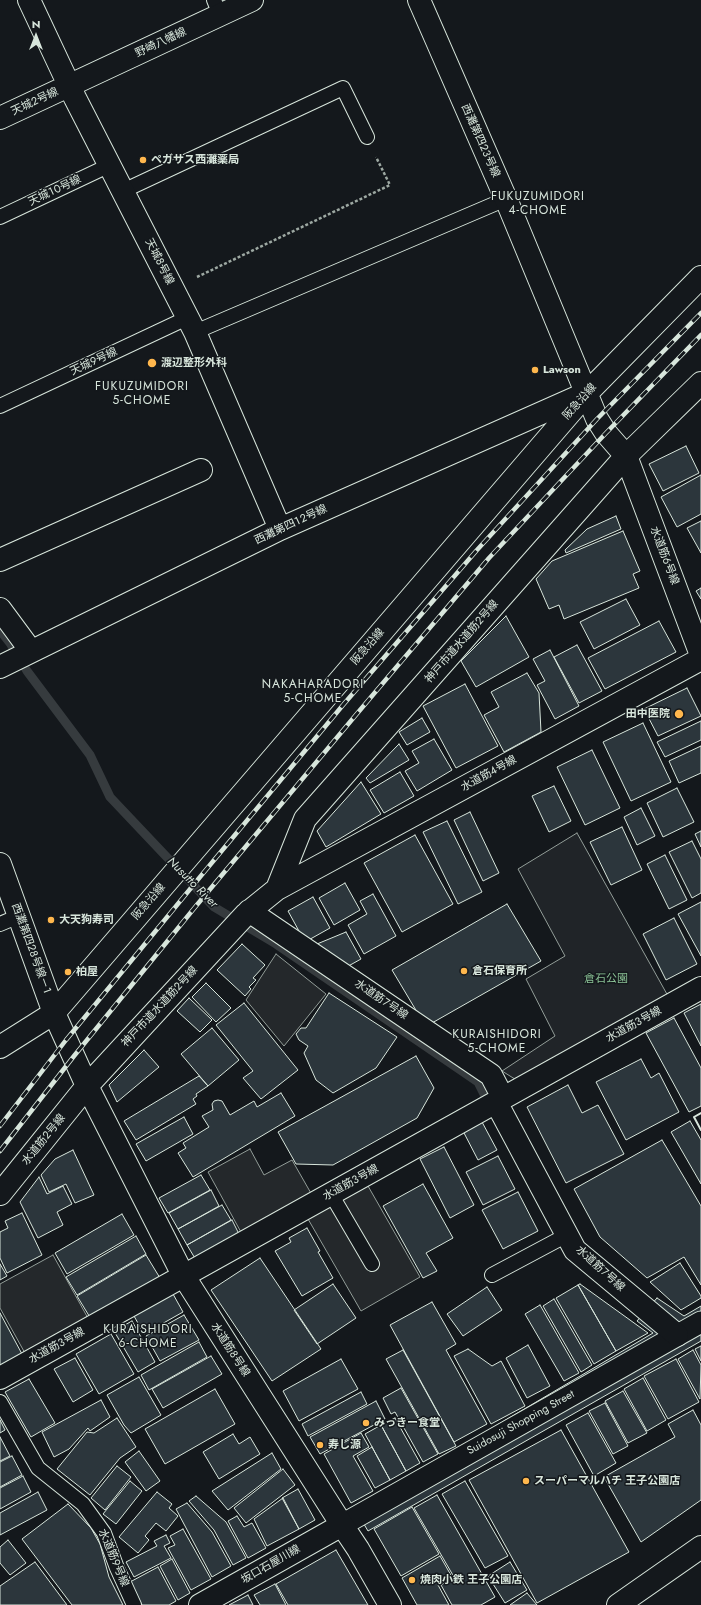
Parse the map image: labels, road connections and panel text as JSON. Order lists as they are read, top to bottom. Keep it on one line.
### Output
{"streets":{"street":["野崎八幡線","天城２号線","西灘第四２３号線","天城８号線","阪急沿線","西灘第四１２号線","水道筋６号線","神戸市道水道筋2号線","水道筋４号線","西灘第四２８号線－１","水道筋７号線","水道筋３号線","水道筋２号線","水道筋８号線","Suidosuji Shopping Street","坂口石屋川線"],"lane":["天城１０号線","天城９号線","水道筋９号線"]},"crossings":[["野崎八幡線","天城２号線"],["野崎八幡線","天城８号線"],["天城２号線","天城８号線"],["西灘第四２３号線","天城９号線"],["西灘第四２３号線","阪急沿線"],["西灘第四２３号線","西灘第四１２号線"],["西灘第四２３号線","水道筋６号線"],["西灘第四２３号線","神戸市道水道筋2号線"],["天城１０号線","天城８号線"],["天城８号線","天城９号線"],["天城８号線","西灘第四１２号線"],["阪急沿線","西灘第四１２号線"],["阪急沿線","西灘第四２８号線－１"],["水道筋６号線","神戸市道水道筋2号線"],["神戸市道水道筋2号線","水道筋４号線"],["神戸市道水道筋2号線","西灘第四２８号線－１"],["神戸市道水道筋2号線","水道筋７号線"],["神戸市道水道筋2号線","水道筋２号線"],["神戸市道水道筋2号線","水道筋８号線"],["西灘第四２８号線－１","水道筋２号線"],["西灘第四２８号線－１","水道筋８号線"],["水道筋７号線","水道筋３号線"],["水道筋７号線","Suidosuji Shopping Street"],["水道筋３号線","水道筋８号線"],["水道筋２号線","水道筋８号線"],["水道筋８号線","Suidosuji Shopping Street"],["水道筋８号線","坂口石屋川線"],["Suidosuji Shopping Street","坂口石屋川線"]],"districts":["FUKUZUMIDORI 4-CHOME","FUKUZUMIDORI 5-CHOME","NAKAHARADORI 5-CHOME","KURAISHIDORI 5-CHOME","KURAISHIDORI 6-CHOME"],"water":["Nusutto River"],"parks":["倉石公園"],"places":["ペガサス西灘薬局","渡辺整形外科","Lawson","田中医院","大天狗寿司","倉石保育所","柏屋","みっきー食堂","寿し源","スーパーマルハチ 王子公園店","焼肉小鉄 王子公園店"],"north":"top"}
